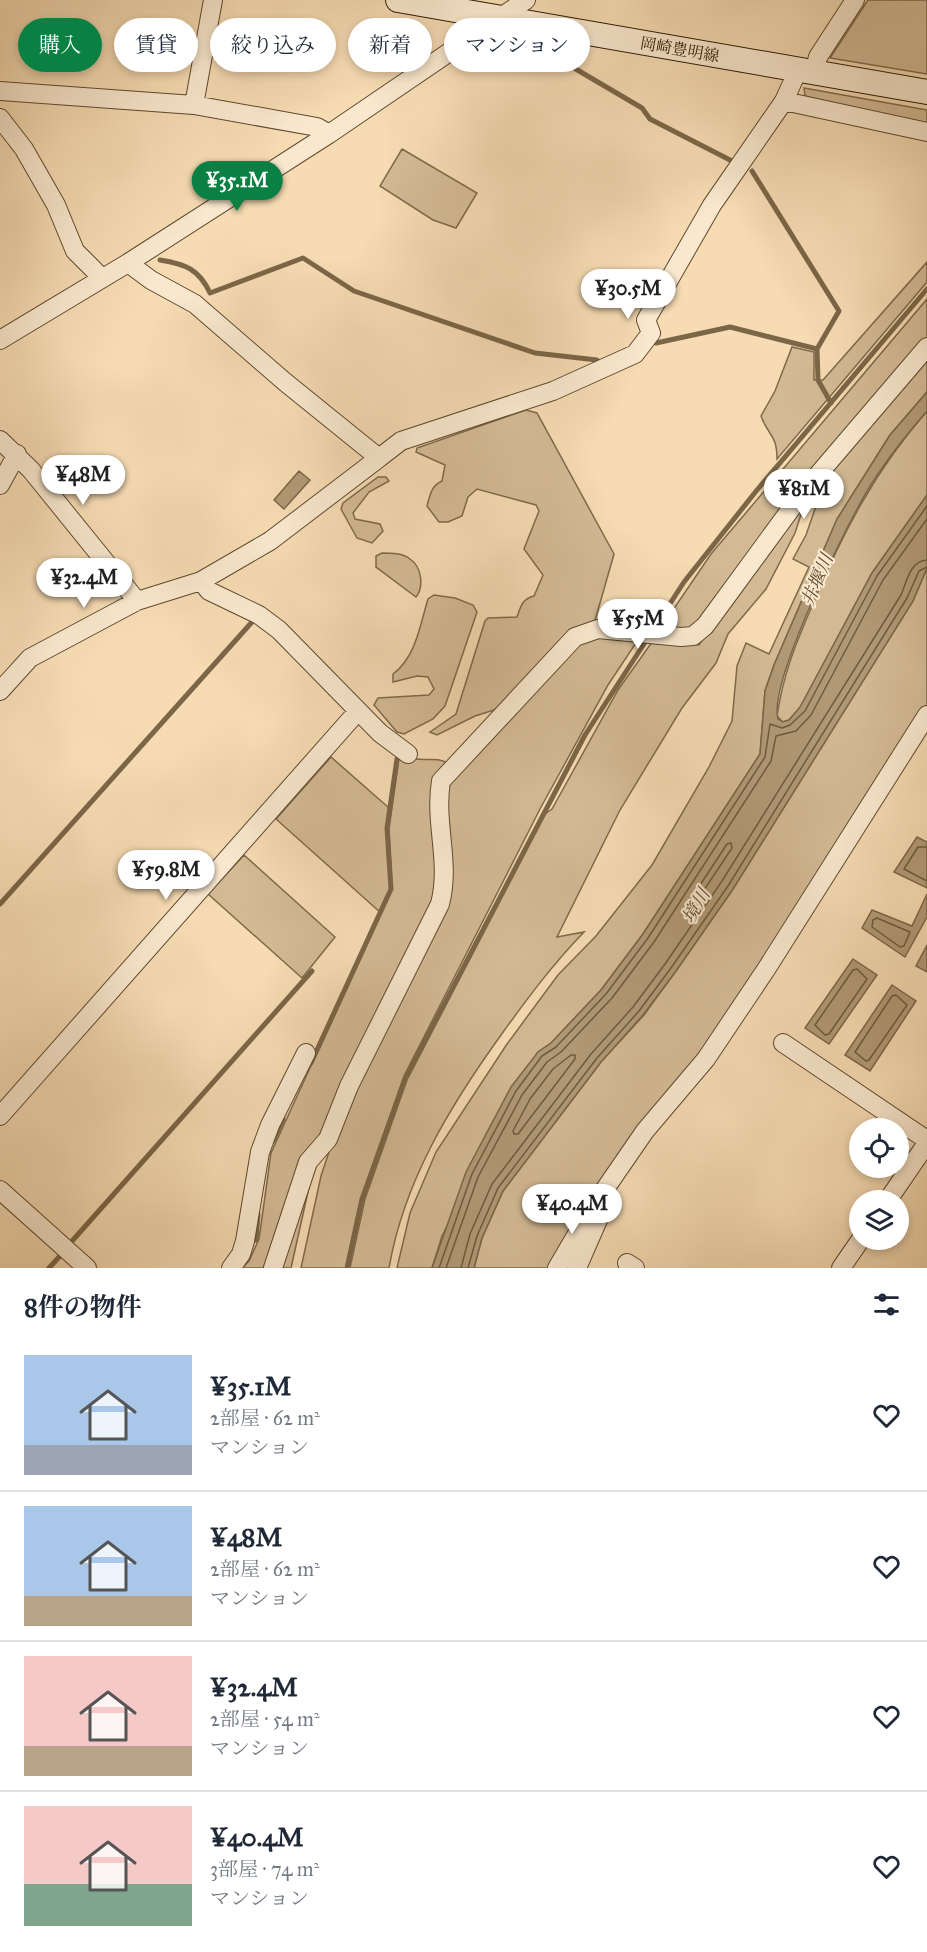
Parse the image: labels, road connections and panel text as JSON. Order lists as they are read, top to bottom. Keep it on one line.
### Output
{"streets":{"main road":["岡崎豊明線"]},"water":["井堰川","境川"],"page":{"chip":["購入","賃貸","絞り込み","新着","マンション"],"price":["¥35.1M","¥30.5M","¥48M","¥81M","¥32.4M","¥55M","¥59.8M","¥40.4M"],"heading":"8件の物件","list":[{"name":"¥35.1M","note":"2部屋 · 62 m² · マンション"},{"name":"¥48M","note":"2部屋 · 62 m² · マンション"},{"name":"¥32.4M","note":"2部屋 · 54 m² · マンション"},{"name":"¥40.4M","note":"3部屋 · 74 m² · マンション"}]}}
